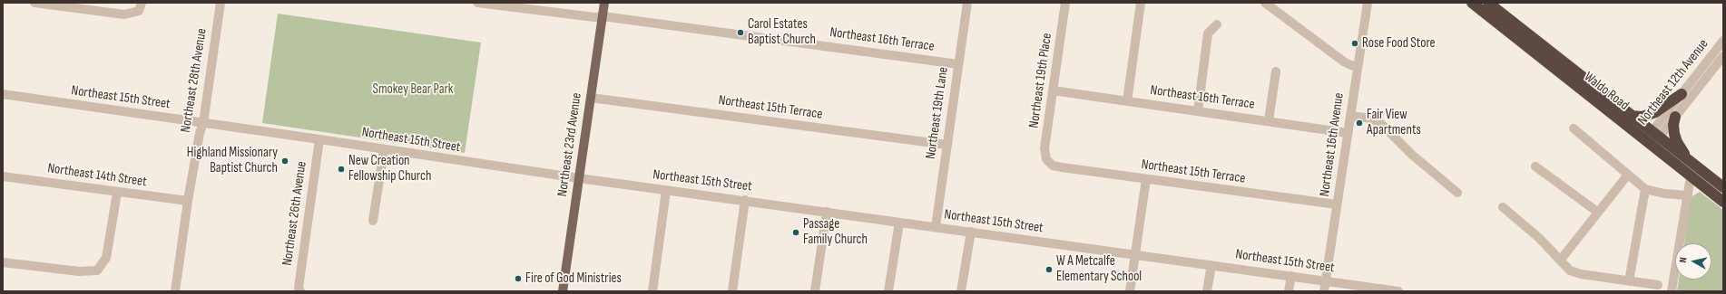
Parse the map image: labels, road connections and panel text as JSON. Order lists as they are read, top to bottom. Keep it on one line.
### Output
{"streets":{"highway":["Waldo Road"],"main road":["Northeast 23rd Avenue"],"street":["Northeast 16th Terrace","Northeast 28th Avenue","Northeast 19th Place","Northeast 12th Avenue","Northeast 15th Street","Northeast 15th Terrace","Northeast 19th Lane","Northeast 16th Avenue","Northeast 14th Street","Northeast 26th Avenue"]},"crossings":[["Northeast 16th Terrace","Northeast 19th Place"],["Northeast 16th Terrace","Northeast 19th Lane"],["Northeast 16th Terrace","Northeast 23rd Avenue"],["Northeast 16th Terrace","Northeast 16th Avenue"],["Northeast 28th Avenue","Northeast 15th Street"],["Northeast 28th Avenue","Northeast 14th Street"],["Northeast 19th Place","Northeast 15th Terrace"],["Northeast 12th Avenue","Waldo Road"],["Northeast 15th Street","Northeast 19th Lane"],["Northeast 15th Street","Northeast 23rd Avenue"],["Northeast 15th Street","Northeast 16th Avenue"],["Northeast 15th Street","Northeast 26th Avenue"],["Northeast 15th Terrace","Northeast 19th Lane"],["Northeast 15th Terrace","Northeast 23rd Avenue"],["Northeast 15th Terrace","Northeast 16th Avenue"]],"parks":["Smokey Bear Park"],"places":["Carol Estates Baptist Church","Rose Food Store","Fair View Apartments","Highland Missionary Baptist Church","New Creation Fellowship Church","Passage Family Church","W A Metcalfe Elementary School","Fire of God Ministries"],"north":"left"}
